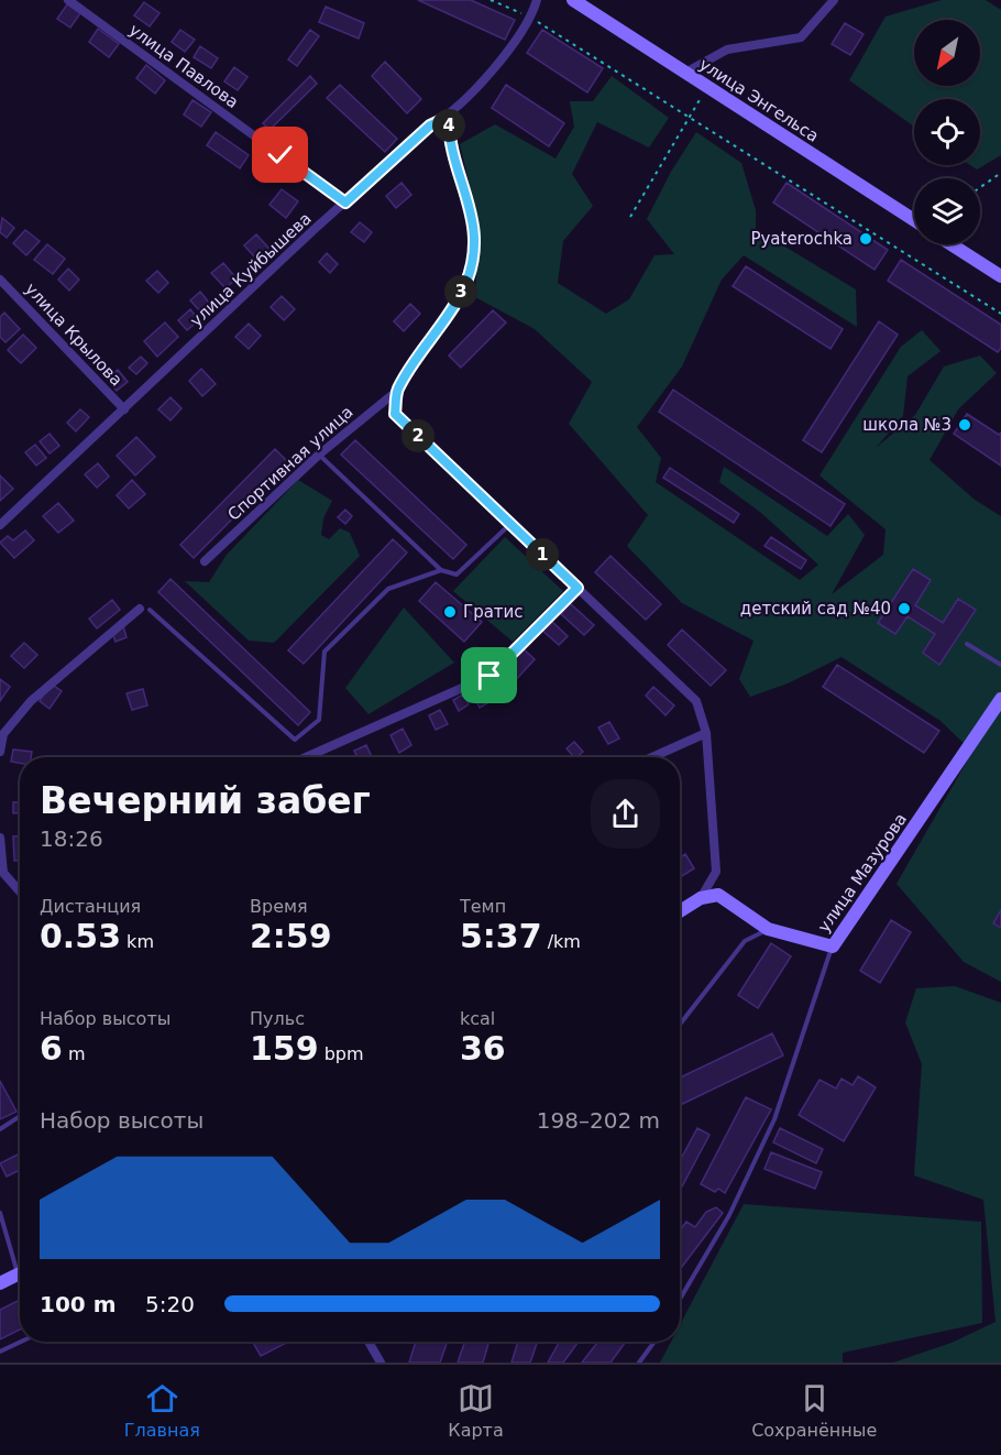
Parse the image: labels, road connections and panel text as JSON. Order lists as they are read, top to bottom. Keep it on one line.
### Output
{"streets":{"street":["улица Павлова","улица Энгельса","улица Куйбышева","улица Крылова","Спортивная улица","улица Мазурова"]},"crossings":[["улица Павлова","улица Куйбышева"],["улица Куйбышева","улица Крылова"],["улица Куйбышева","Спортивная улица"]],"places":["Pyaterochka","школа №3","детский сад №40","Гратис"],"north":"bottom left","page":{"pins":["4","3","2","1"],"heading":["Вечерний забег","18:26"],"stats":[["Дистанция","0.53 km"],["Время","2:59"],["Темп","5:37 /km"],["Набор высоты","6 m"],["Пульс","159 bpm"],["kcal","36"]],"chart":["Набор высоты","198–202 m"],"list":[{"name":"100 m","note":"5:20"}],"tabs":["Главная","Карта","Сохранённые"]}}
